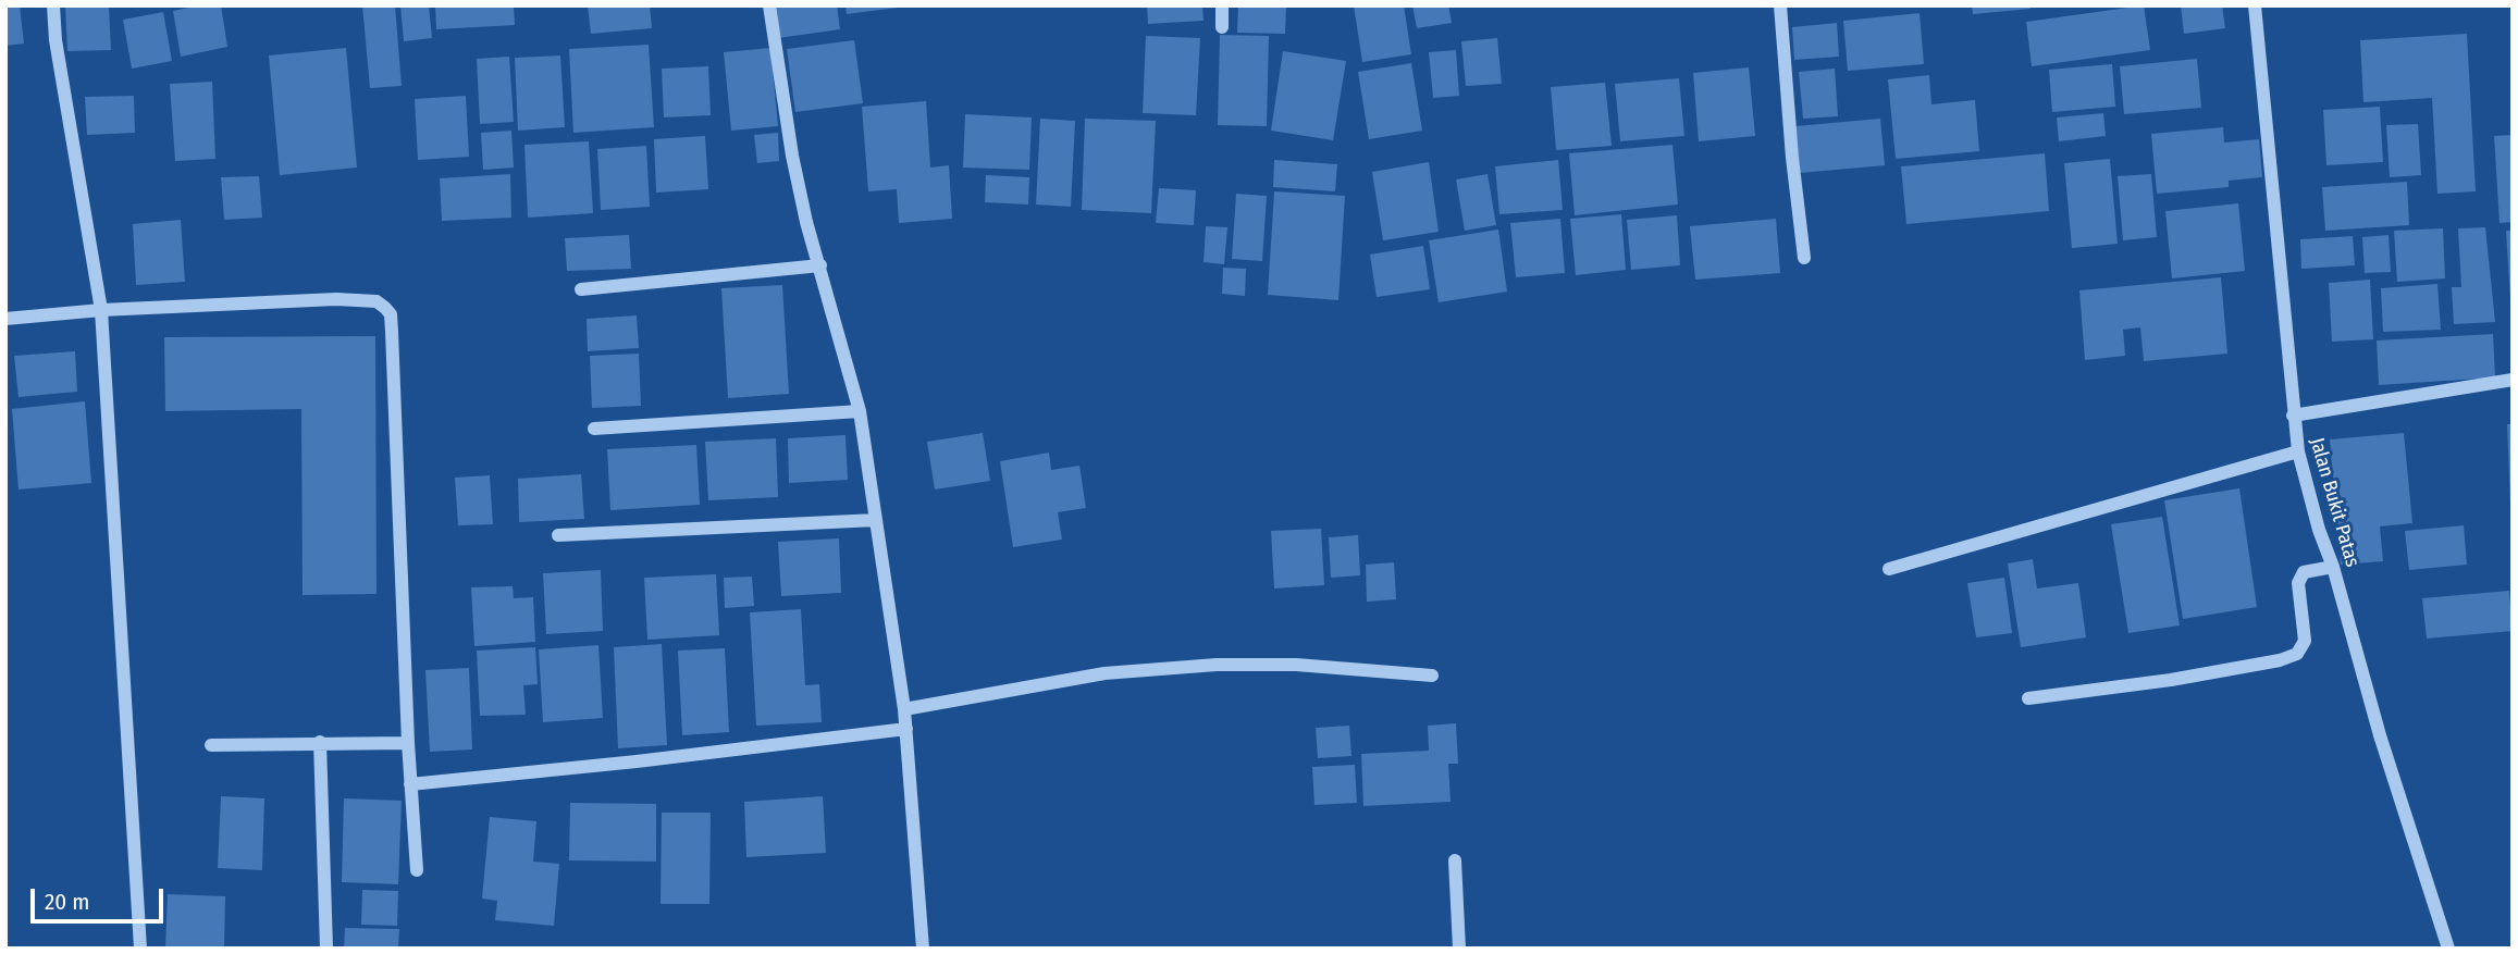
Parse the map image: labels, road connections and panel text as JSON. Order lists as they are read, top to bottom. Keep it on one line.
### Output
{"streets":{"street":["Jalan Bukit Patas"]},"scale_bar":"20 m"}
